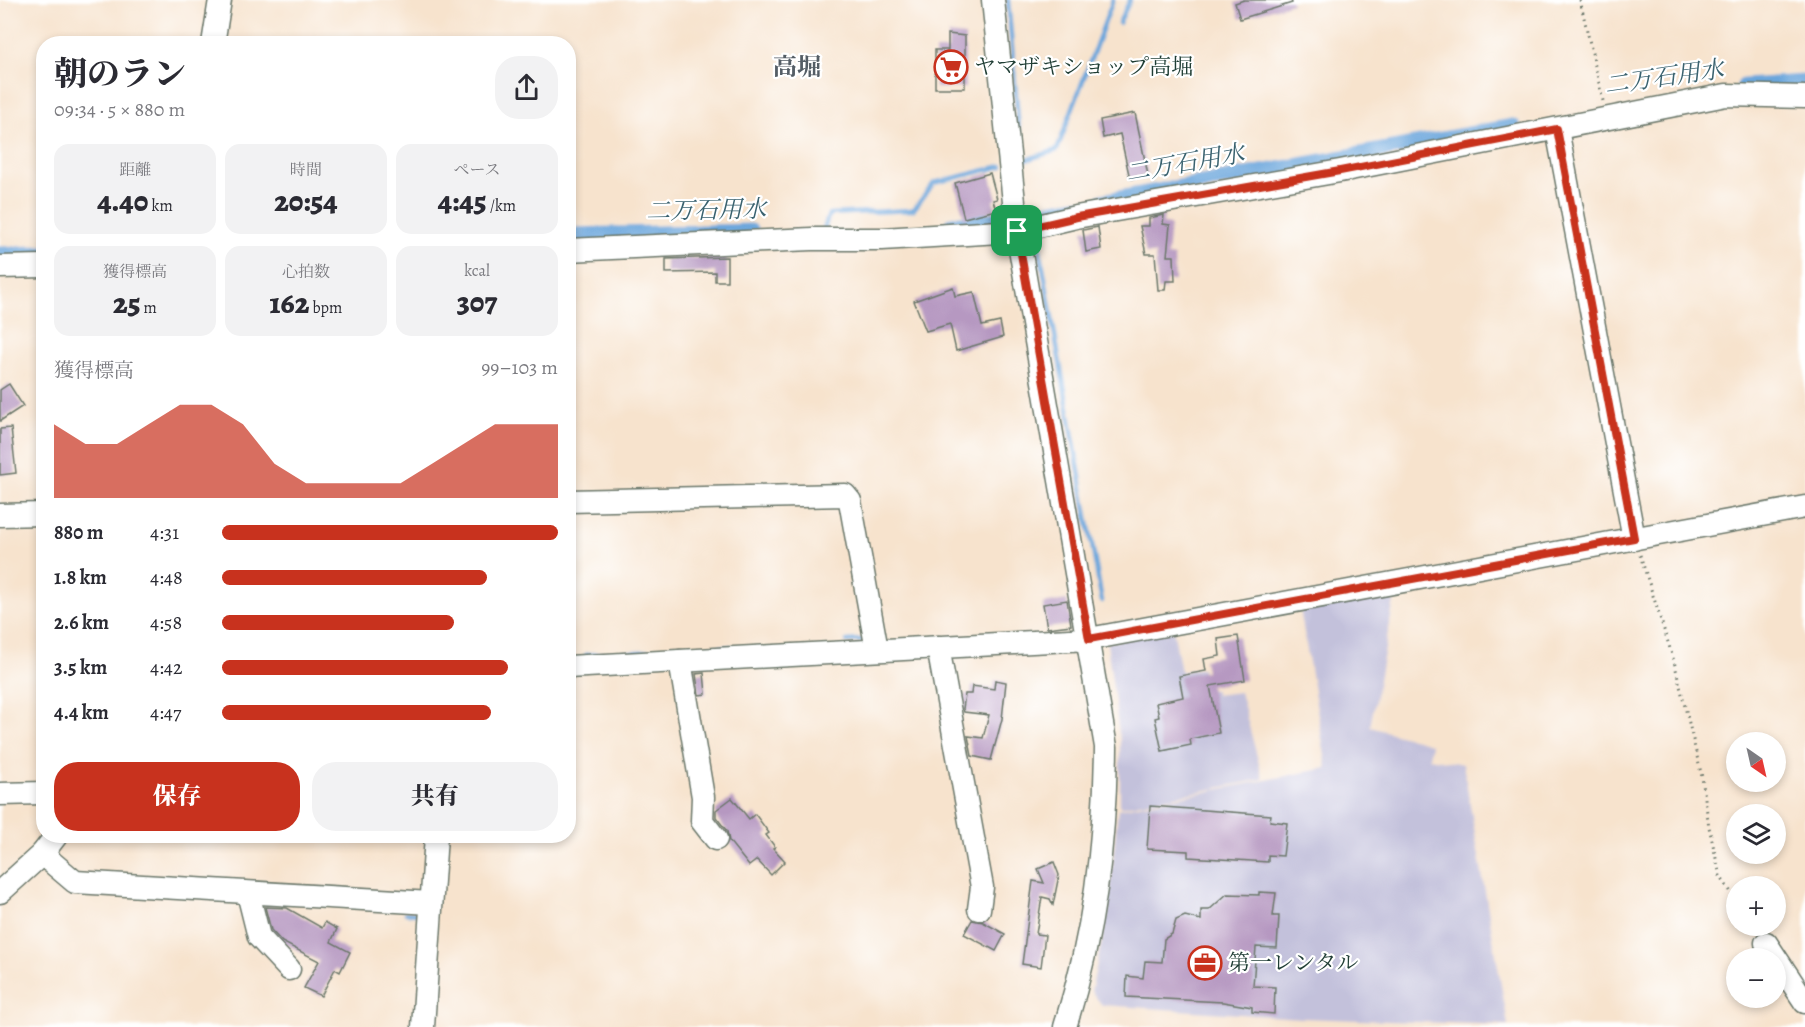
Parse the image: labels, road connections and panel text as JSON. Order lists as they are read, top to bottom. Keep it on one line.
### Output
{"districts":["高堀"],"water":["二万石用水"],"places":{"supermarket":["ヤマザキショップ高堀"],"office":["第一レンタル"]},"north":"bottom right","page":{"heading":["朝のラン","09:34 · 5 × 880 m"],"stats":[["距離","4.40 km"],["時間","20:54"],["ペース","4:45 /km"],["獲得標高","25 m"],["心拍数","162 bpm"],["kcal","307"]],"chart":["獲得標高","99–103 m"],"list":[{"name":"880 m","note":"4:31"},{"name":"1.8 km","note":"4:48"},{"name":"2.6 km","note":"4:58"},{"name":"3.5 km","note":"4:42"},{"name":"4.4 km","note":"4:47"}],"map_buttons":["+","−"],"buttons":["保存","共有"]}}
